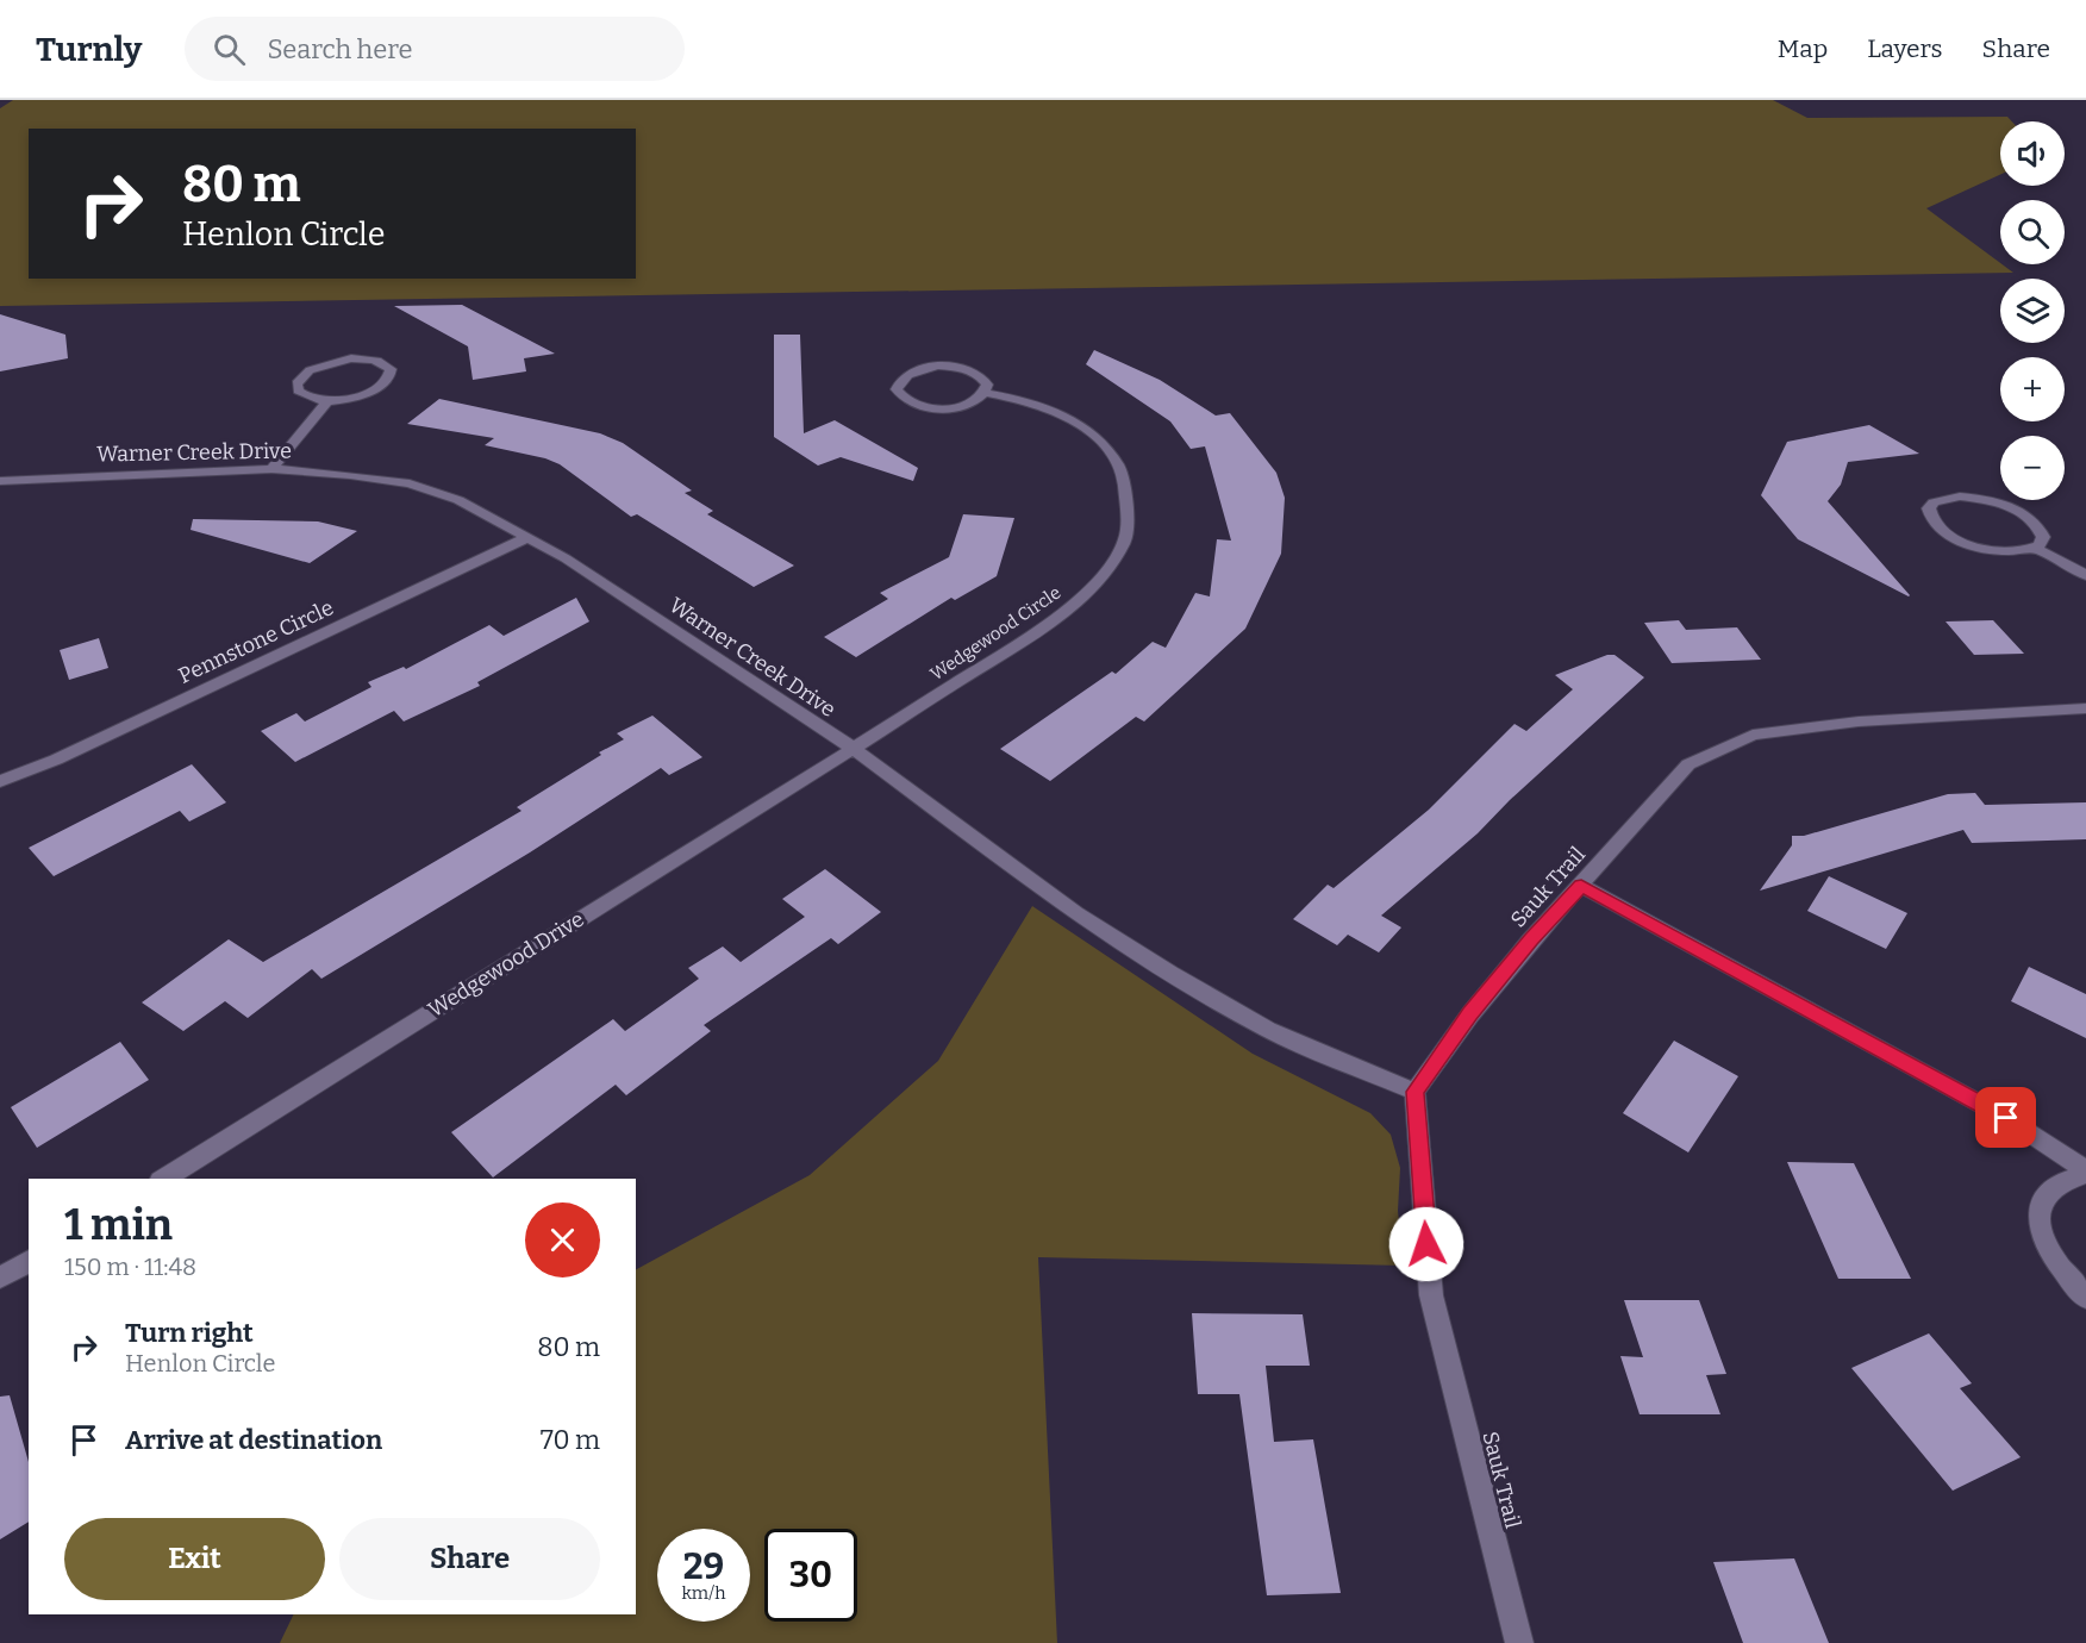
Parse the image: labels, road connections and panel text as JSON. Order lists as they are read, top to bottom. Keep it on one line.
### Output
{"streets":{"street":["Warner Creek Drive","Wedgewood Circle","Pennstone Circle","Sauk Trail","Wedgewood Drive"]},"crossings":[["Warner Creek Drive","Wedgewood Circle"],["Warner Creek Drive","Pennstone Circle"],["Warner Creek Drive","Sauk Trail"],["Warner Creek Drive","Wedgewood Drive"],["Wedgewood Circle","Wedgewood Drive"]],"page":{"header":"Turnly","search":"Search here","nav":["Map","Layers","Share"],"map_buttons":["+","−"],"turn":["80 m","Henlon Circle"],"heading":["1 min","150 m · 11:48"],"list":[{"name":"Turn right","note":"Henlon Circle","value":"80 m"},{"name":"Arrive at destination","value":"70 m"}],"buttons":["Exit","Share"],"speed":"29 km/h","limit":"30"}}
